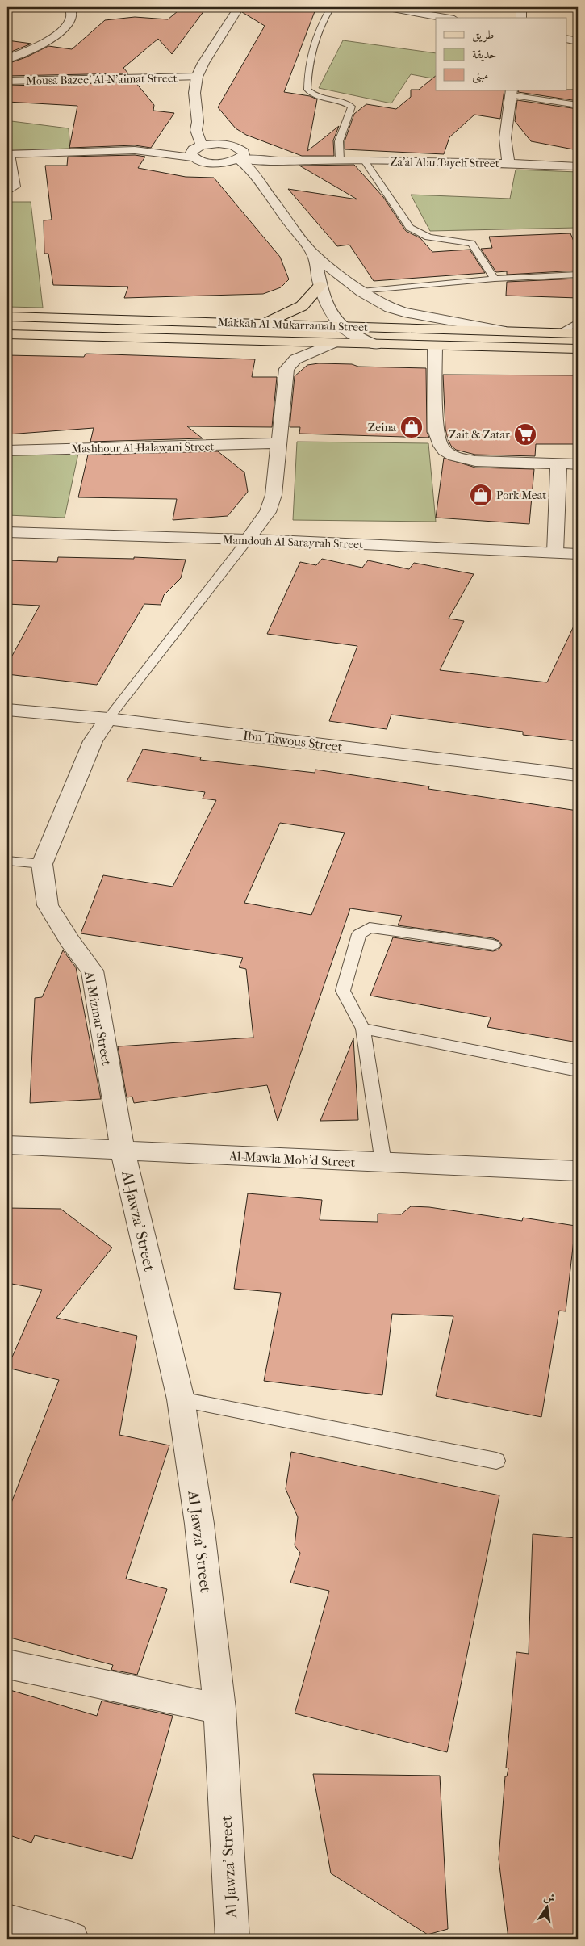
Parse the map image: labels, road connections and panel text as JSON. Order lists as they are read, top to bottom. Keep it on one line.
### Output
{"streets":{"main road":["Makkah Al-Mukarramah Street"],"street":["Mousa Bazee' Al-N'aimat Street","Za'al Abu Tayeh Street","Mashhour Al-Halawani Street","Mamdouh Al-Sarayrah Street","Ibn Tawous Street","Al-Mizmar Street","Al-Mawla Moh'd Street","Al-Jawza' Street"]},"crossings":[["Al-Mizmar Street","Al-Mawla Moh'd Street"],["Al-Mizmar Street","Al-Jawza' Street"],["Al-Mawla Moh'd Street","Al-Jawza' Street"]],"places":{"shop":["Zeina","Pork Meat"],"supermarket":["Zait & Zatar"]},"legend":["طريق","حديقة","مبنى"],"north":"top"}
